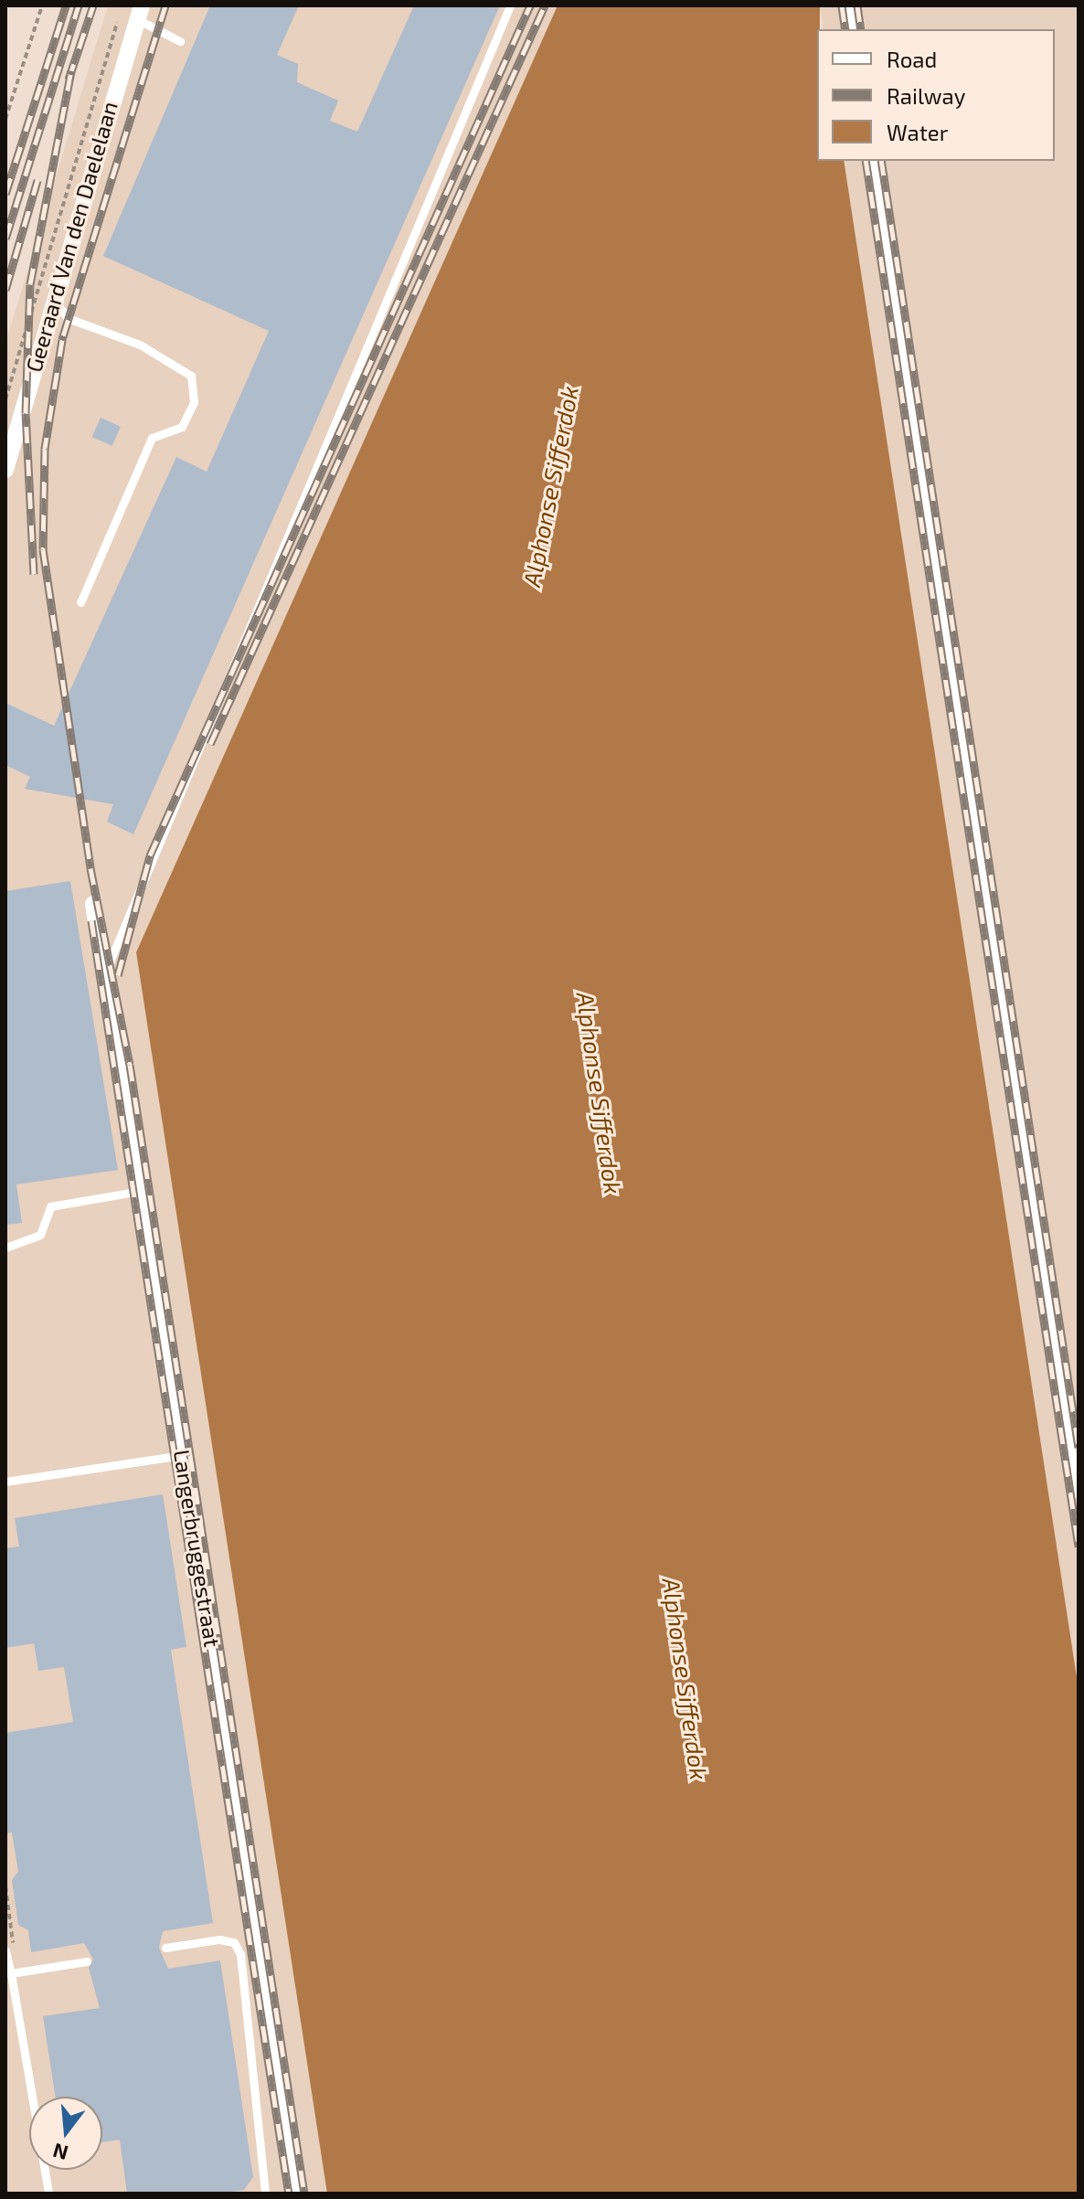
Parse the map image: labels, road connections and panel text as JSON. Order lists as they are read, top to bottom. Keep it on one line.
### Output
{"streets":{"street":["Geeraard Van den Daelelaan","Langerbruggestraat"]},"water":["Alphonse Sifferdok"],"legend":["Road","Railway","Water"],"north":"bottom"}
